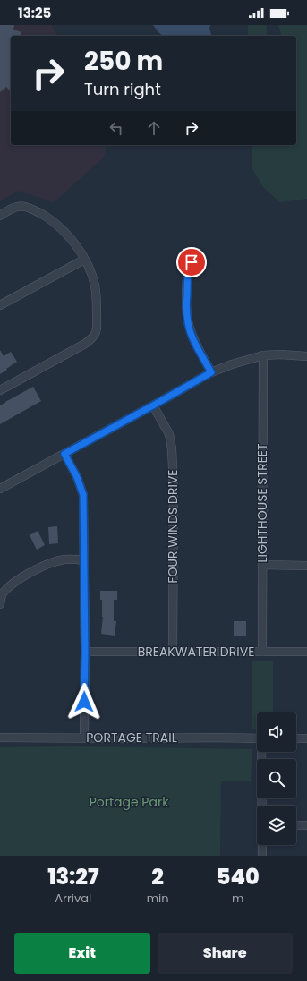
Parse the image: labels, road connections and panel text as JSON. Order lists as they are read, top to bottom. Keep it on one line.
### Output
{"streets":{"street":["LIGHTHOUSE STREET","FOUR WINDS DRIVE","BREAKWATER DRIVE","PORTAGE TRAIL"]},"crossings":[["LIGHTHOUSE STREET","BREAKWATER DRIVE"],["FOUR WINDS DRIVE","BREAKWATER DRIVE"]],"parks":["Portage Park"],"page":{"status":"13:25","turn":["250 m","Turn right"],"eta":["13:27","Arrival","2","min","540","m"],"buttons":["Exit","Share"]}}
